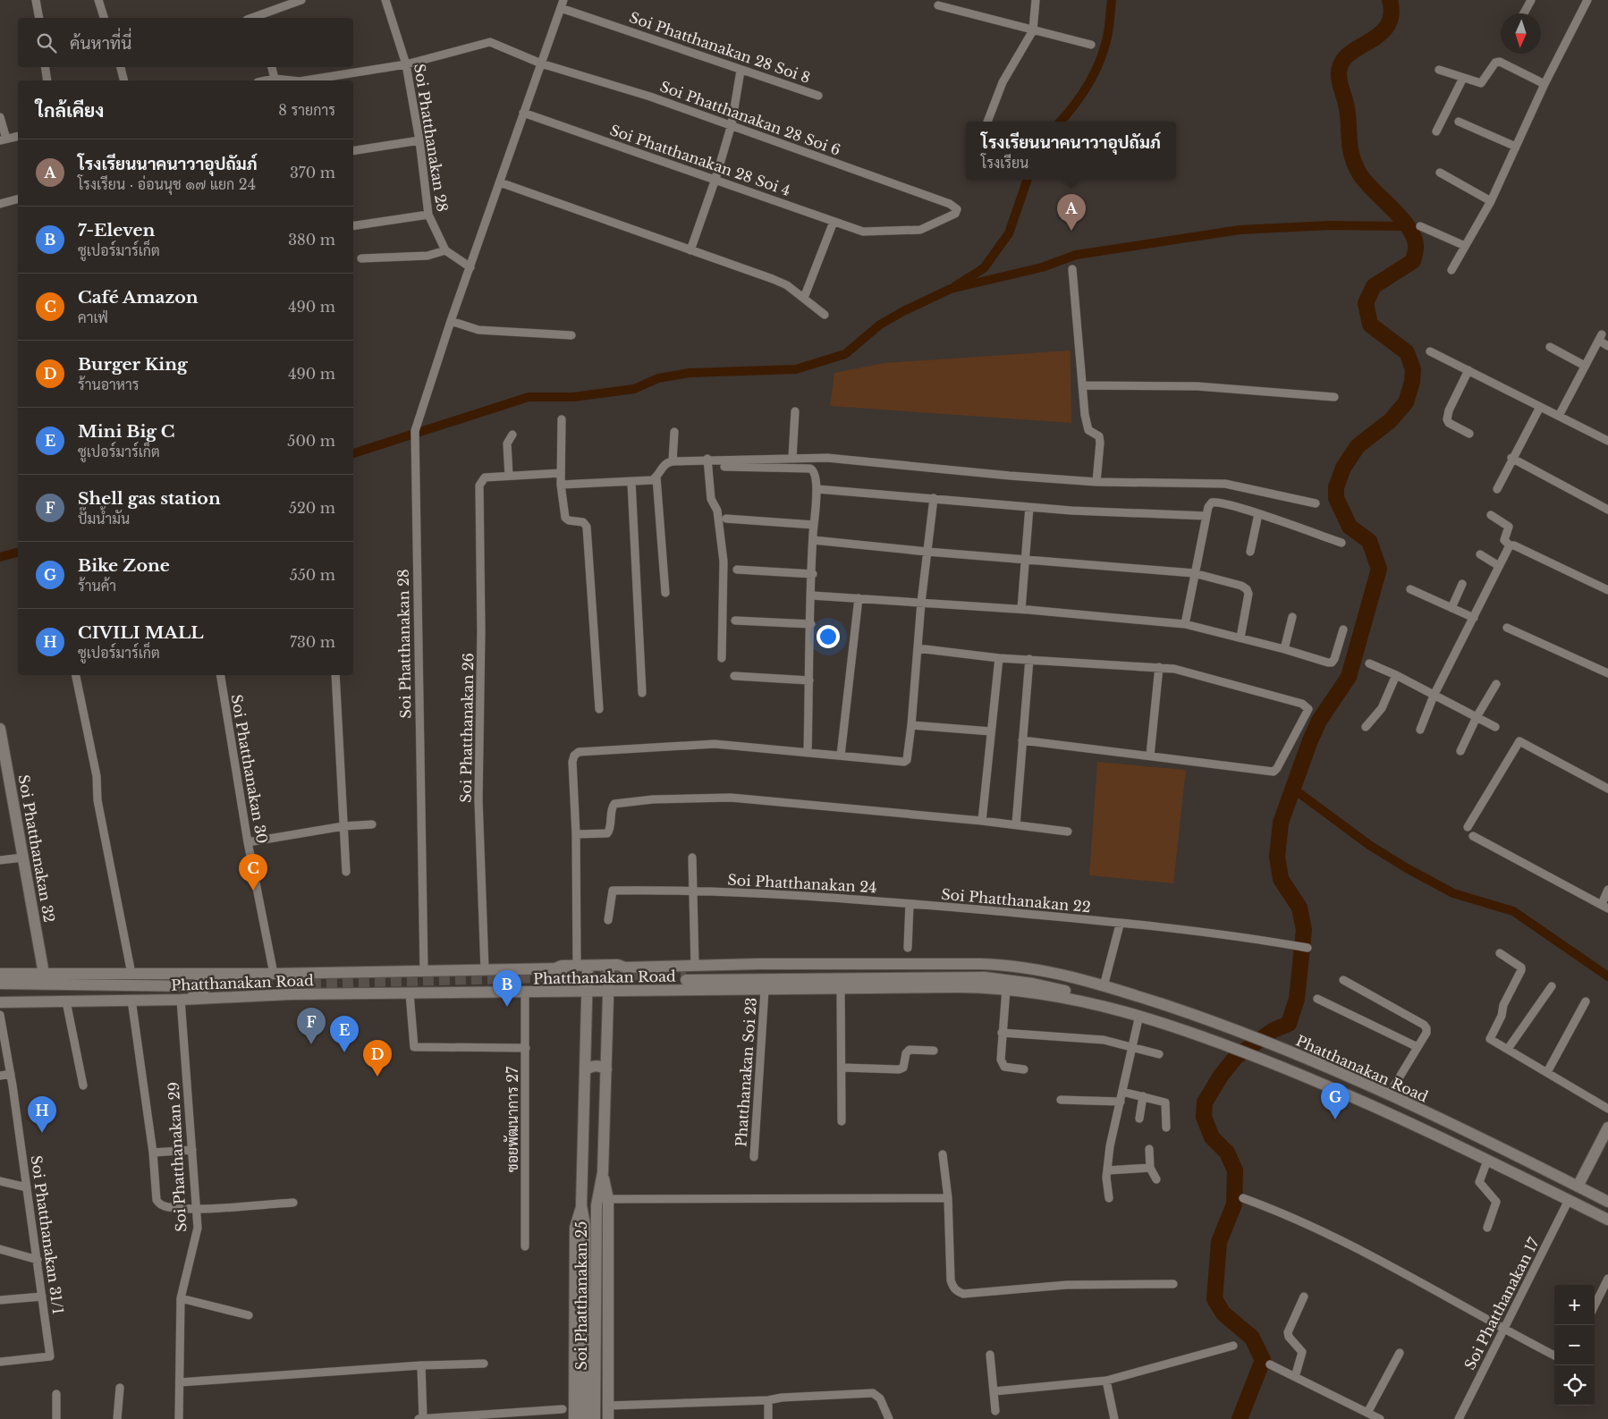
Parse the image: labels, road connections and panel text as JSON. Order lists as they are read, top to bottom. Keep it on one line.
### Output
{"streets":{"main road":["Soi Phatthanakan 32","Phatthanakan Road","Soi Phatthanakan 25"],"street":["Soi Phatthanakan 28 Soi 8","Soi Phatthanakan 28 Soi 6","Soi Phatthanakan 28","Soi Phatthanakan 28 Soi 4","Soi Phatthanakan 26","Soi Phatthanakan 30","Soi Phatthanakan 24","Soi Phatthanakan 22","Phatthanakan Soi 23","ซอยพัฒนาการ 27","Soi Phatthanakan 29","Soi Phatthanakan 31/1","Soi Phatthanakan 17"]},"crossings":[["Soi Phatthanakan 28 Soi 8","Soi Phatthanakan 28"],["Soi Phatthanakan 28 Soi 6","Soi Phatthanakan 28"],["Soi Phatthanakan 28 Soi 6","Soi Phatthanakan 28 Soi 4"],["Soi Phatthanakan 28","Soi Phatthanakan 28 Soi 4"],["Soi Phatthanakan 28","Phatthanakan Road"],["Soi Phatthanakan 26","Phatthanakan Road"],["Soi Phatthanakan 30","Phatthanakan Road"],["Soi Phatthanakan 32","Phatthanakan Road"],["Soi Phatthanakan 24","Soi Phatthanakan 22"],["Phatthanakan Road","Phatthanakan Soi 23"],["Phatthanakan Road","ซอยพัฒนาการ 27"],["Phatthanakan Road","Soi Phatthanakan 29"],["Phatthanakan Road","Soi Phatthanakan 25"],["Phatthanakan Road","Soi Phatthanakan 17"]],"north":"bottom","page":{"search":"ค้นหาที่นี่","heading":["ใกล้เคียง","8 รายการ"],"popup":["โรงเรียนนาคนาวาอุปถัมภ์","โรงเรียน"],"list":[{"mark":"A","name":"โรงเรียนนาคนาวาอุปถัมภ์","note":"โรงเรียน · อ่อนนุช ๑๗ แยก 24","value":"370 m"},{"mark":"B","name":"7-Eleven","note":"ซูเปอร์มาร์เก็ต","value":"380 m"},{"mark":"C","name":"Café Amazon","note":"คาเฟ่","value":"490 m"},{"mark":"D","name":"Burger King","note":"ร้านอาหาร","value":"490 m"},{"mark":"E","name":"Mini Big C","note":"ซูเปอร์มาร์เก็ต","value":"500 m"},{"mark":"F","name":"Shell gas station","note":"ปั๊มน้ำมัน","value":"520 m"},{"mark":"G","name":"Bike Zone","note":"ร้านค้า","value":"550 m"},{"mark":"H","name":"CIVILI MALL","note":"ซูเปอร์มาร์เก็ต","value":"730 m"}],"pins":["A","C","B","F","E","D","G","H"],"map_buttons":["+","−"]}}
